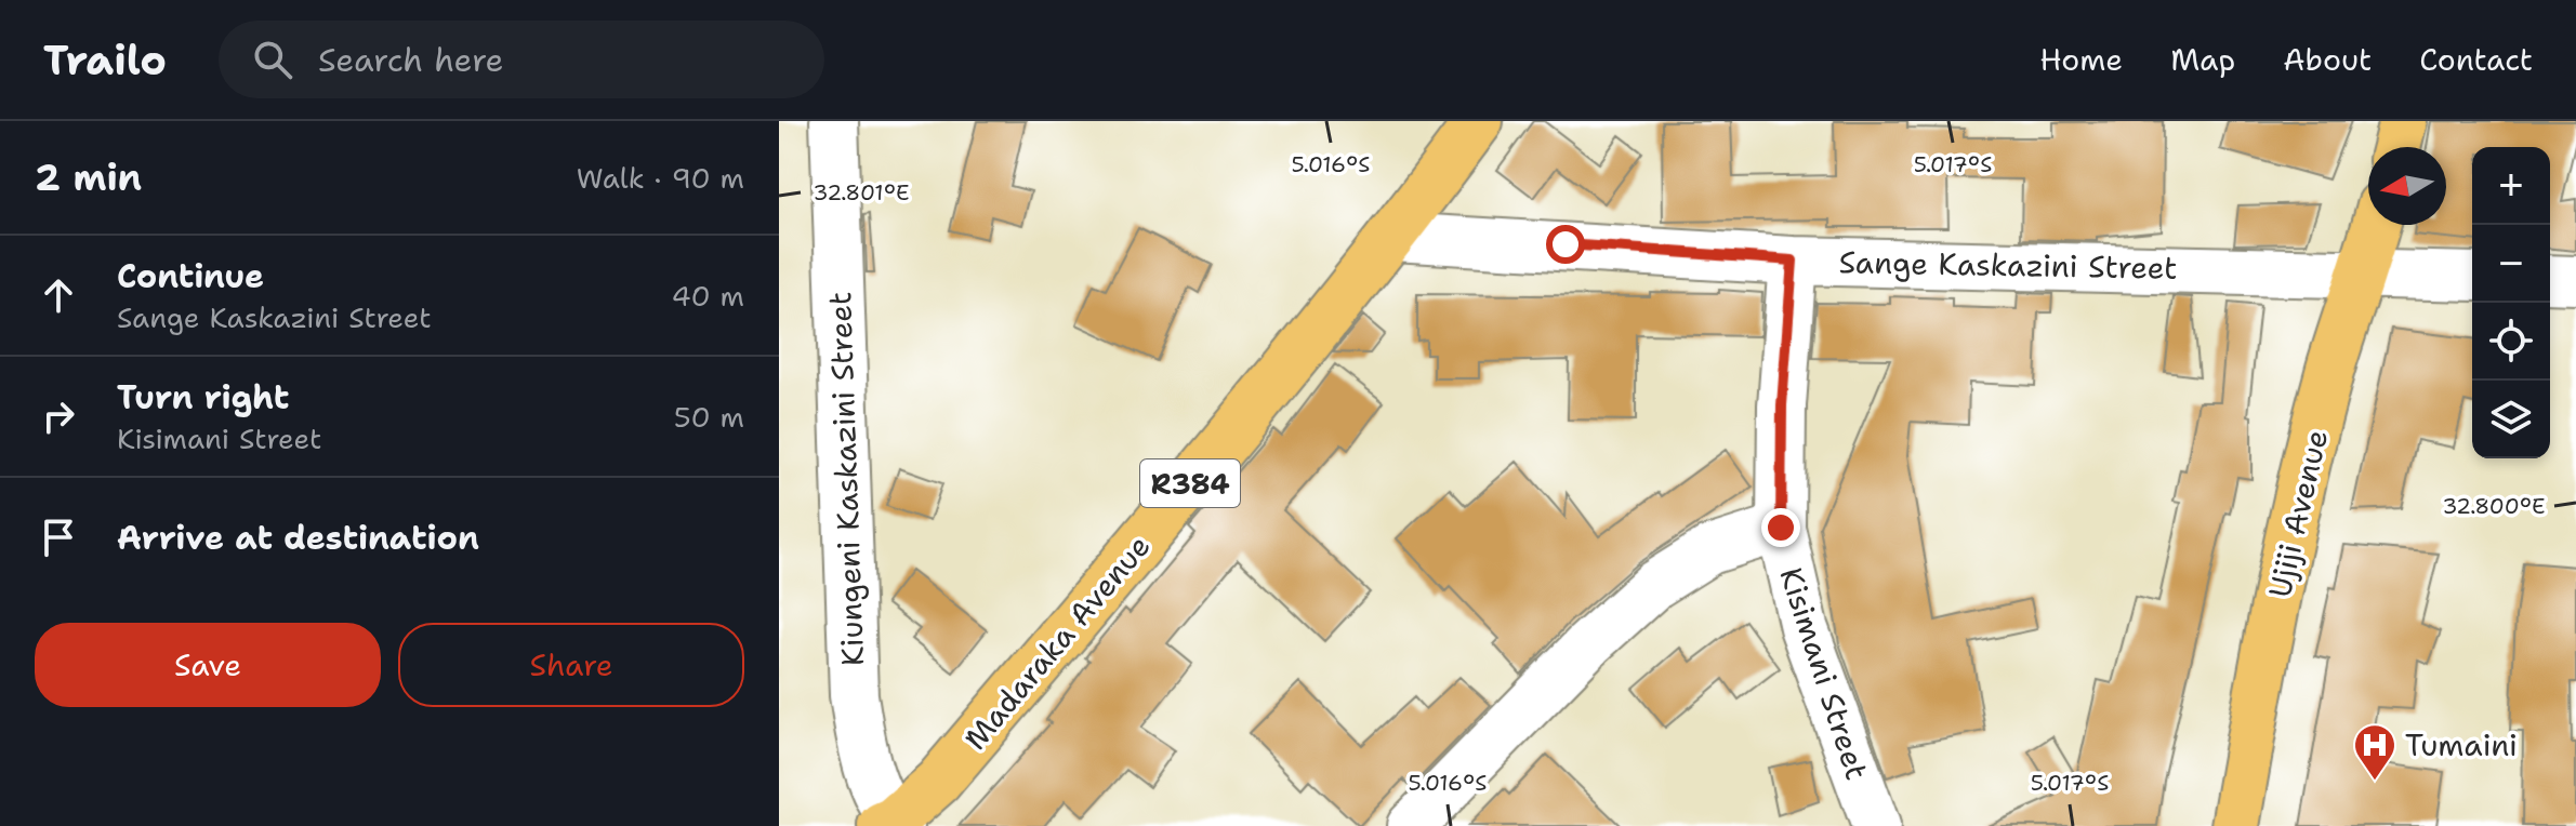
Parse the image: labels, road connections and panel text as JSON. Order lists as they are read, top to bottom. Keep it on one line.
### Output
{"streets":{"main road":["R384","Ujiji Avenue","Madaraka Avenue"],"street":["Sange Kaskazini Street","Kiungeni Kaskazini Street","Kisimani Street"]},"crossings":[["Sange Kaskazini Street","Ujiji Avenue"],["Sange Kaskazini Street","Madaraka Avenue"],["Sange Kaskazini Street","Kisimani Street"],["Kiungeni Kaskazini Street","Madaraka Avenue"]],"places":{"hospital":["Tumaini"]},"north":"left","page":{"header":"Trailo","search":"Search here","nav":["Home","Map","About","Contact"],"heading":["2 min","Walk · 90 m"],"map_buttons":["+","−"],"list":[["Continue","Sange Kaskazini Street","40 m"],["Turn right","Kisimani Street","50 m"],"Arrive at destination"],"buttons":["Save","Share"]},"coordinates":["5.016°S","5.017°S","32.801°E","32.800°E"]}
